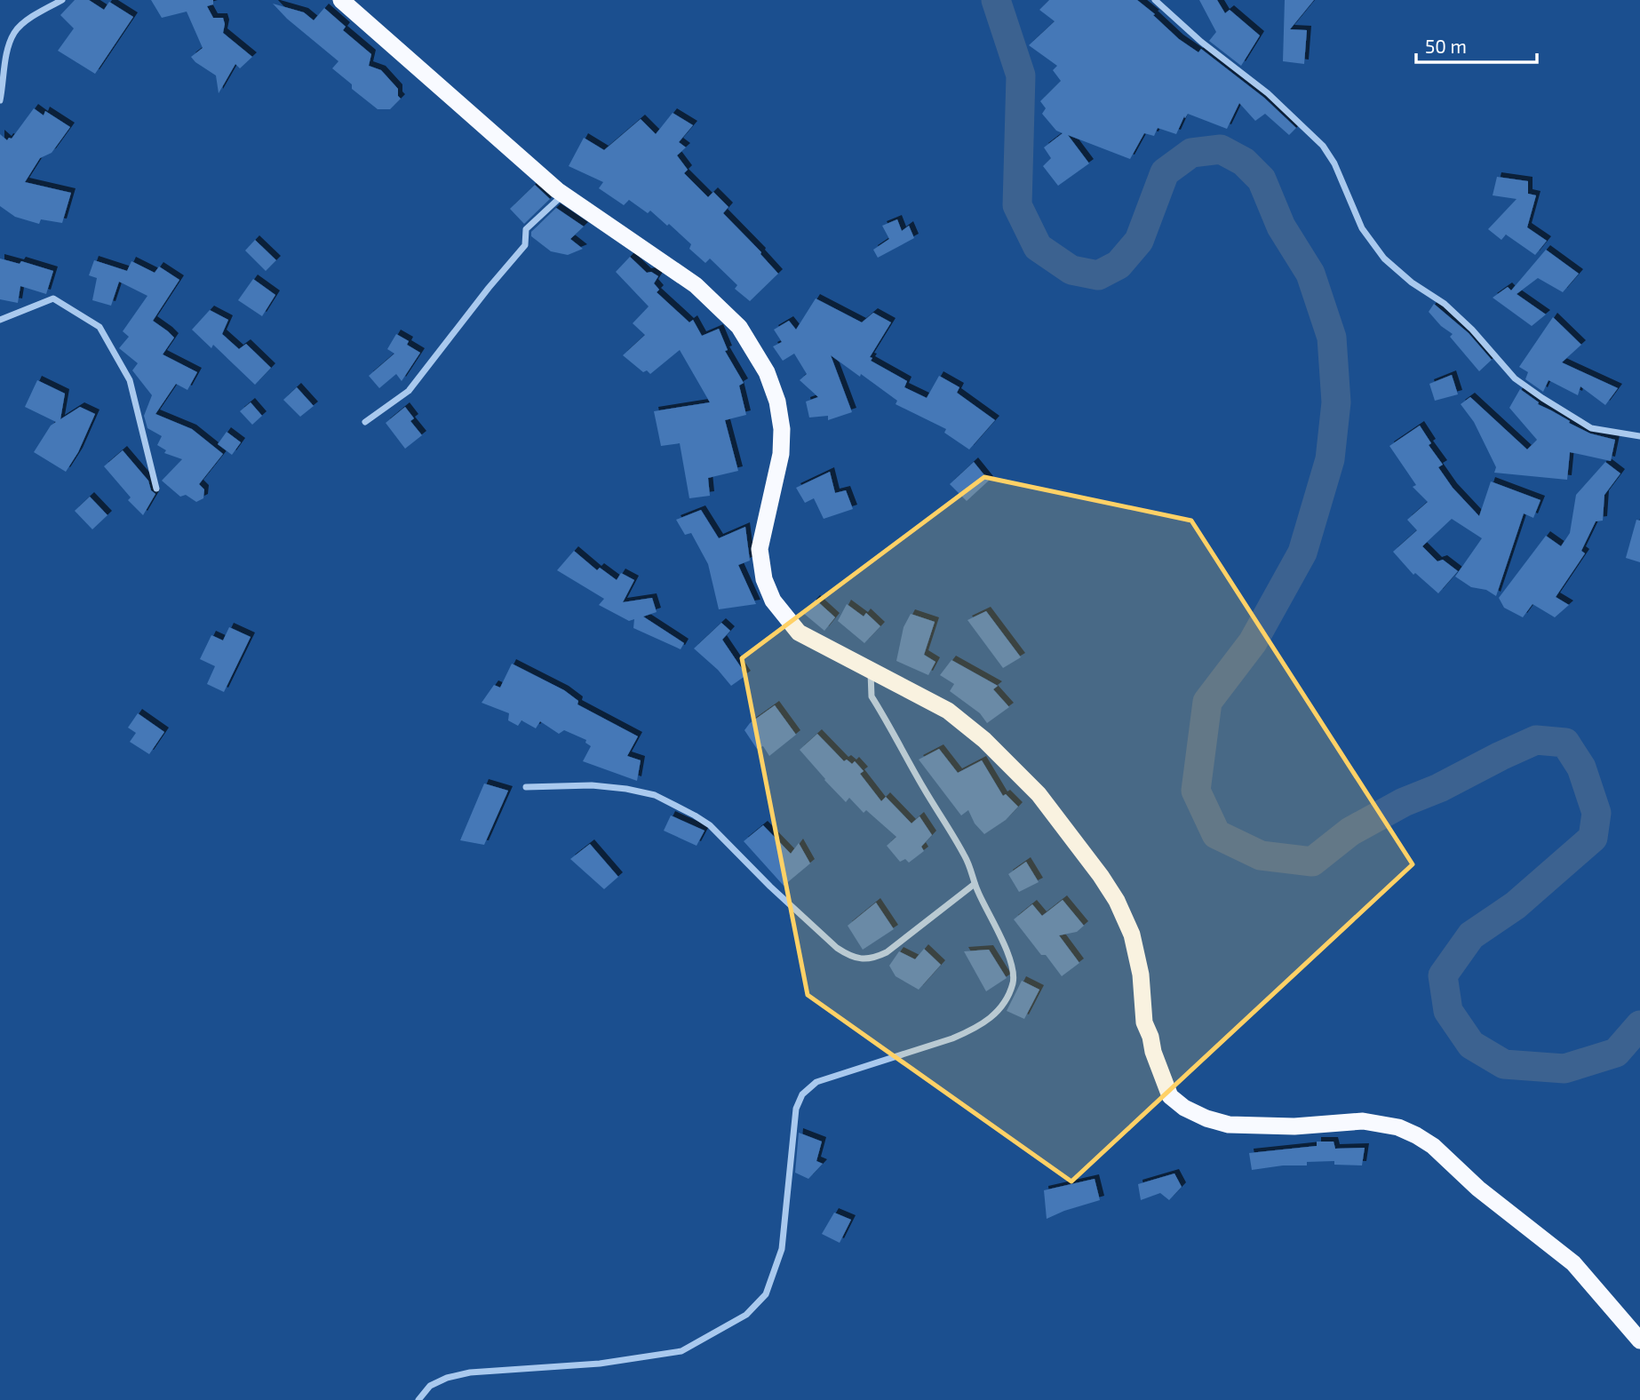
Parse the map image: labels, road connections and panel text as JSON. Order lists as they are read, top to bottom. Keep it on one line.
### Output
{"scale_bar":"50 m"}
